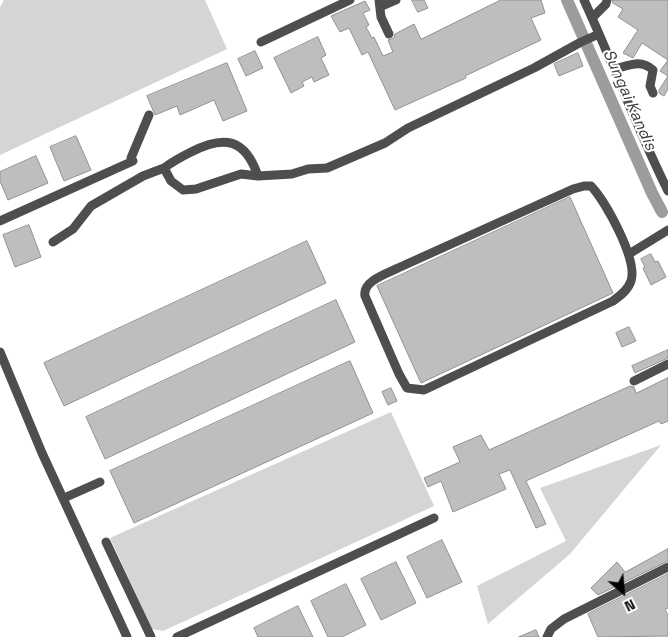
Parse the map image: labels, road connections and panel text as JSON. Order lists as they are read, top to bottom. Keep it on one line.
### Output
{"water":["Sungai Kandis"],"north":"bottom right"}
